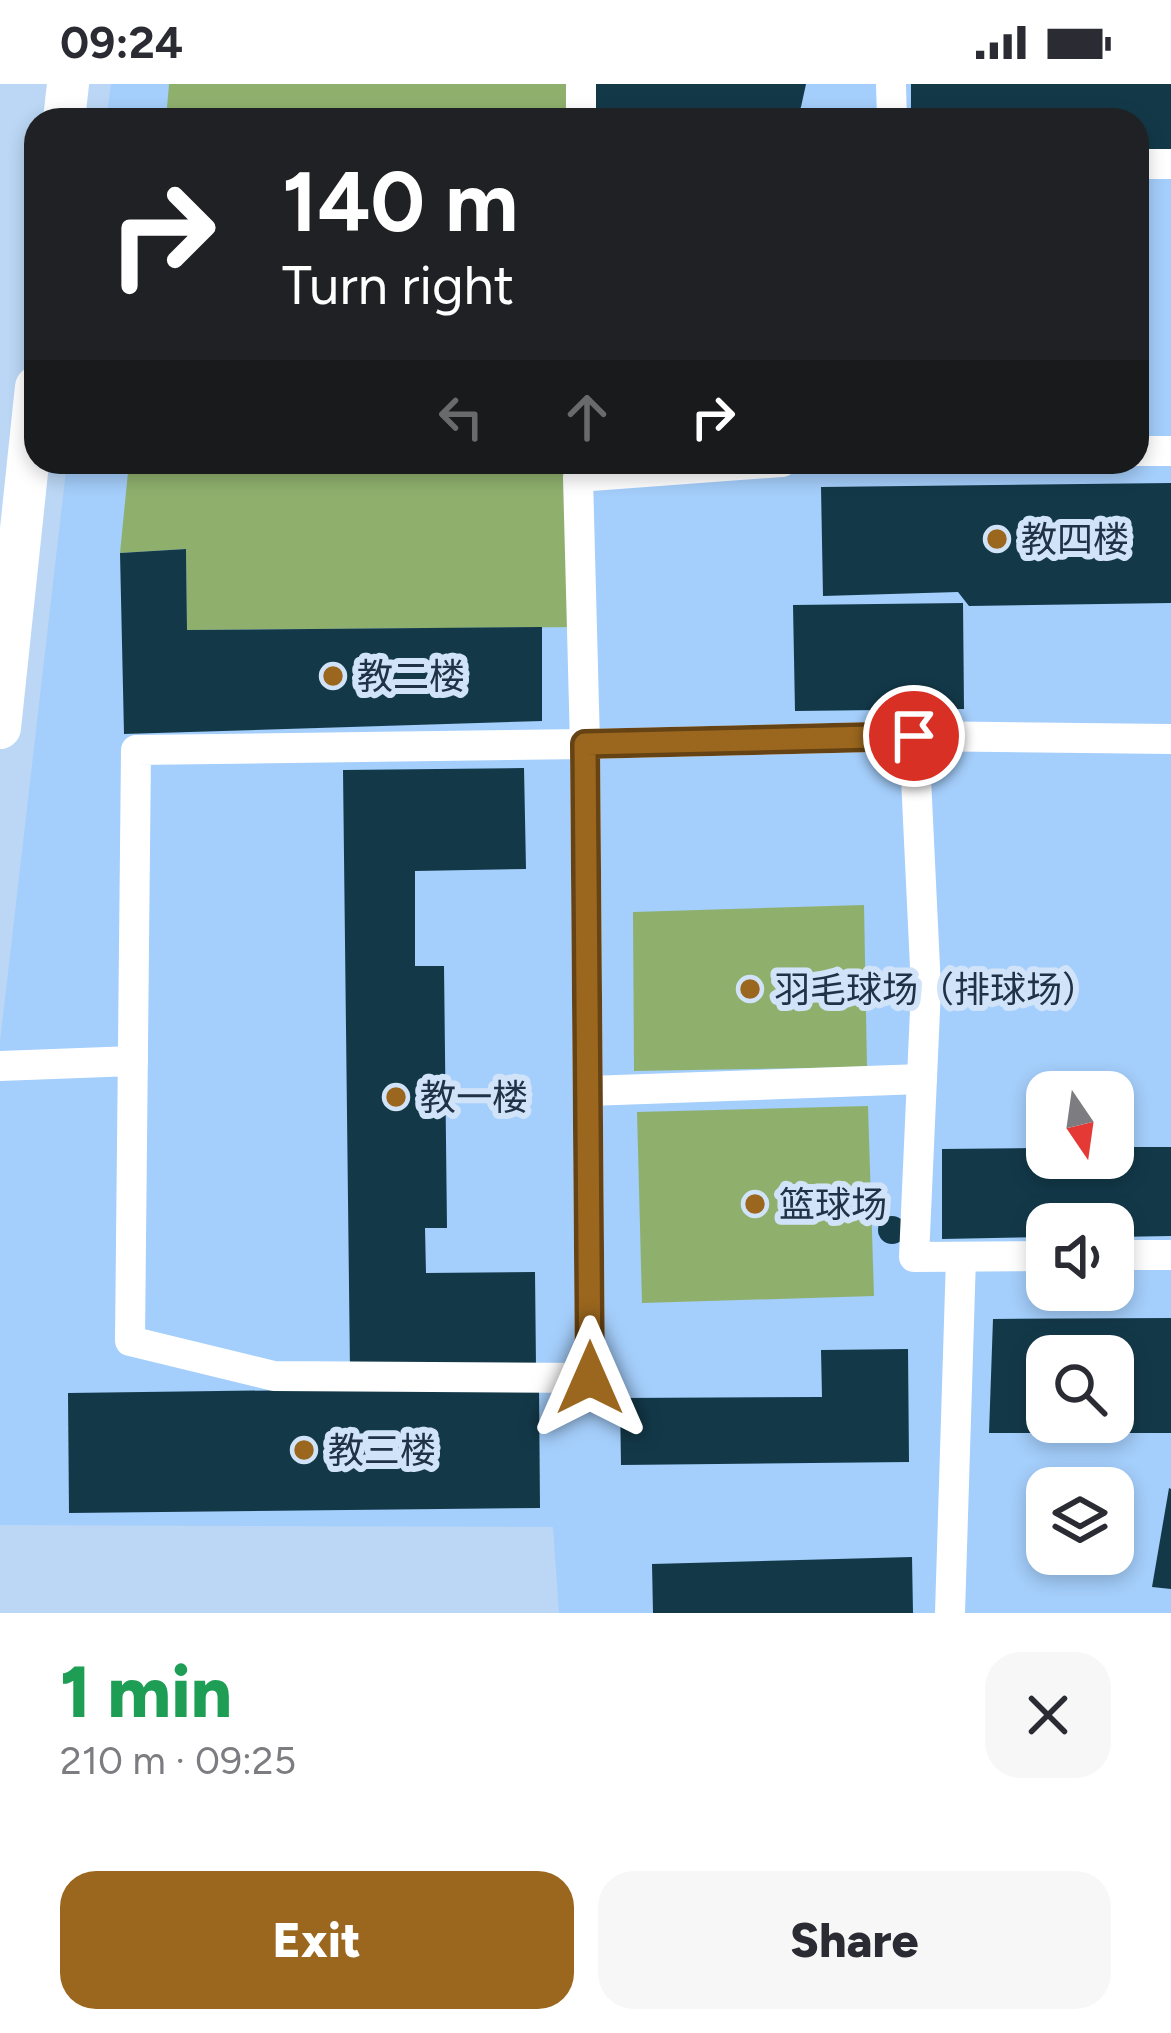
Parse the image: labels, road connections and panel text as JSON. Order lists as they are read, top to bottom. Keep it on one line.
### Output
{"places":["教四楼","教二楼","羽毛球场（排球场）","教一楼","篮球场","教三楼"],"north":"bottom","page":{"status":"09:24","turn":["140 m","Turn right"],"heading":["1 min","210 m · 09:25"],"buttons":["Exit","Share"]}}
